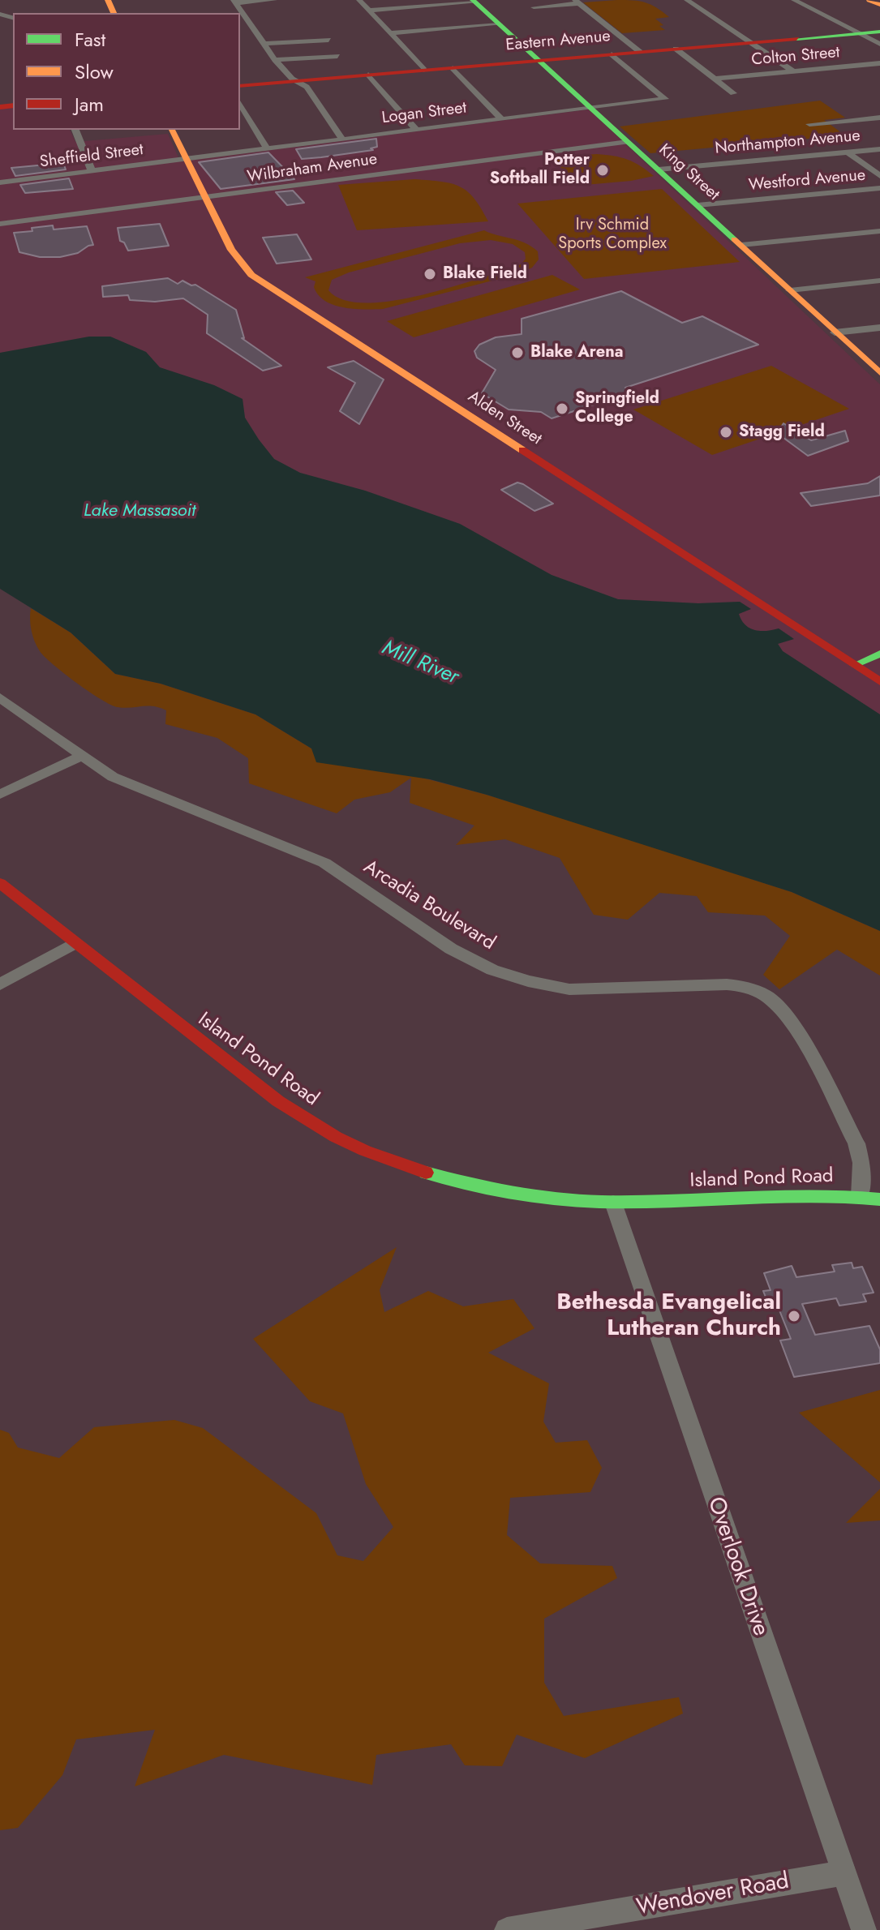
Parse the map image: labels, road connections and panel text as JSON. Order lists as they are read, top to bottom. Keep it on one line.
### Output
{"streets":{"street":["Eastern Avenue","Colton Street","Logan Street","Northampton Avenue","Sheffield Street","Wilbraham Avenue","King Street","Westford Avenue","Alden Street","Arcadia Boulevard","Island Pond Road","Overlook Drive","Wendover Road"]},"crossings":[["Eastern Avenue","Logan Street"],["Eastern Avenue","King Street"],["Logan Street","Sheffield Street"],["Logan Street","King Street"],["Logan Street","Alden Street"],["Northampton Avenue","King Street"],["Sheffield Street","Alden Street"],["Wilbraham Avenue","King Street"],["Wilbraham Avenue","Alden Street"],["King Street","Westford Avenue"],["Arcadia Boulevard","Island Pond Road"],["Island Pond Road","Overlook Drive"],["Overlook Drive","Wendover Road"]],"water":["Lake Massasoit","Mill River"],"parks":["Irv Schmid Sports Complex"],"places":["Potter Softball Field","Blake Field","Blake Arena","Springfield College","Stagg Field","Bethesda Evangelical Lutheran Church"],"legend":["Fast","Slow","Jam"]}
